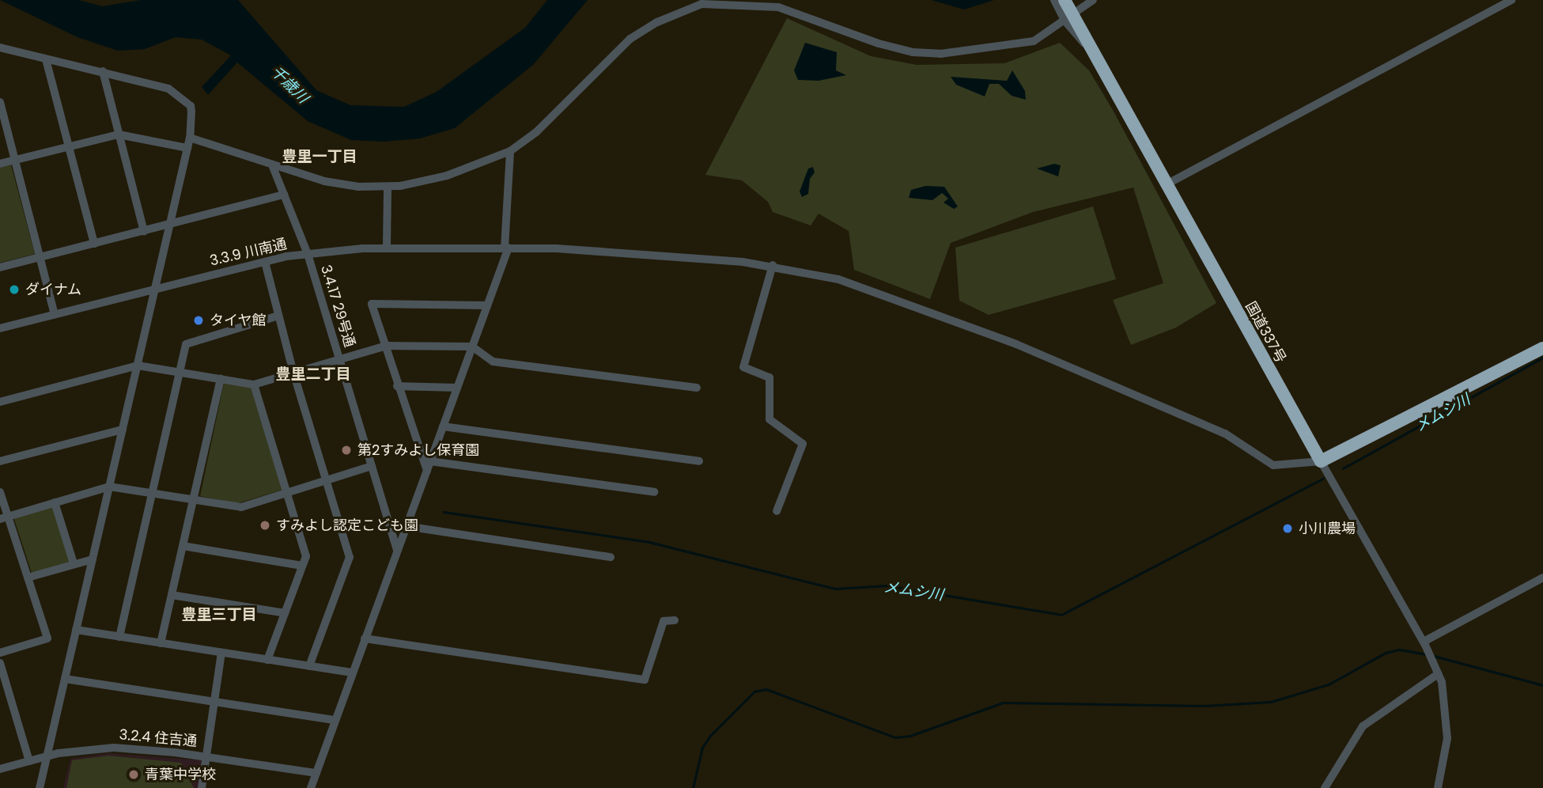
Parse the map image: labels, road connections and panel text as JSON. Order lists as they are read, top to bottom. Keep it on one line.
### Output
{"streets":{"highway":["国道337号"],"street":["3.3.9 川南通","3.4.17 29号通","3.2.4 住吉通"]},"crossings":[["3.3.9 川南通","3.4.17 29号通"],["3.3.9 川南通","国道337号"]],"districts":["豊里一丁目","豊里二丁目","豊里三丁目"],"water":["千歳川","メムシ川"],"places":["ダイナム","タイヤ館","第2すみよし保育園","すみよし認定こども園","小川農場","青葉中学校"]}
